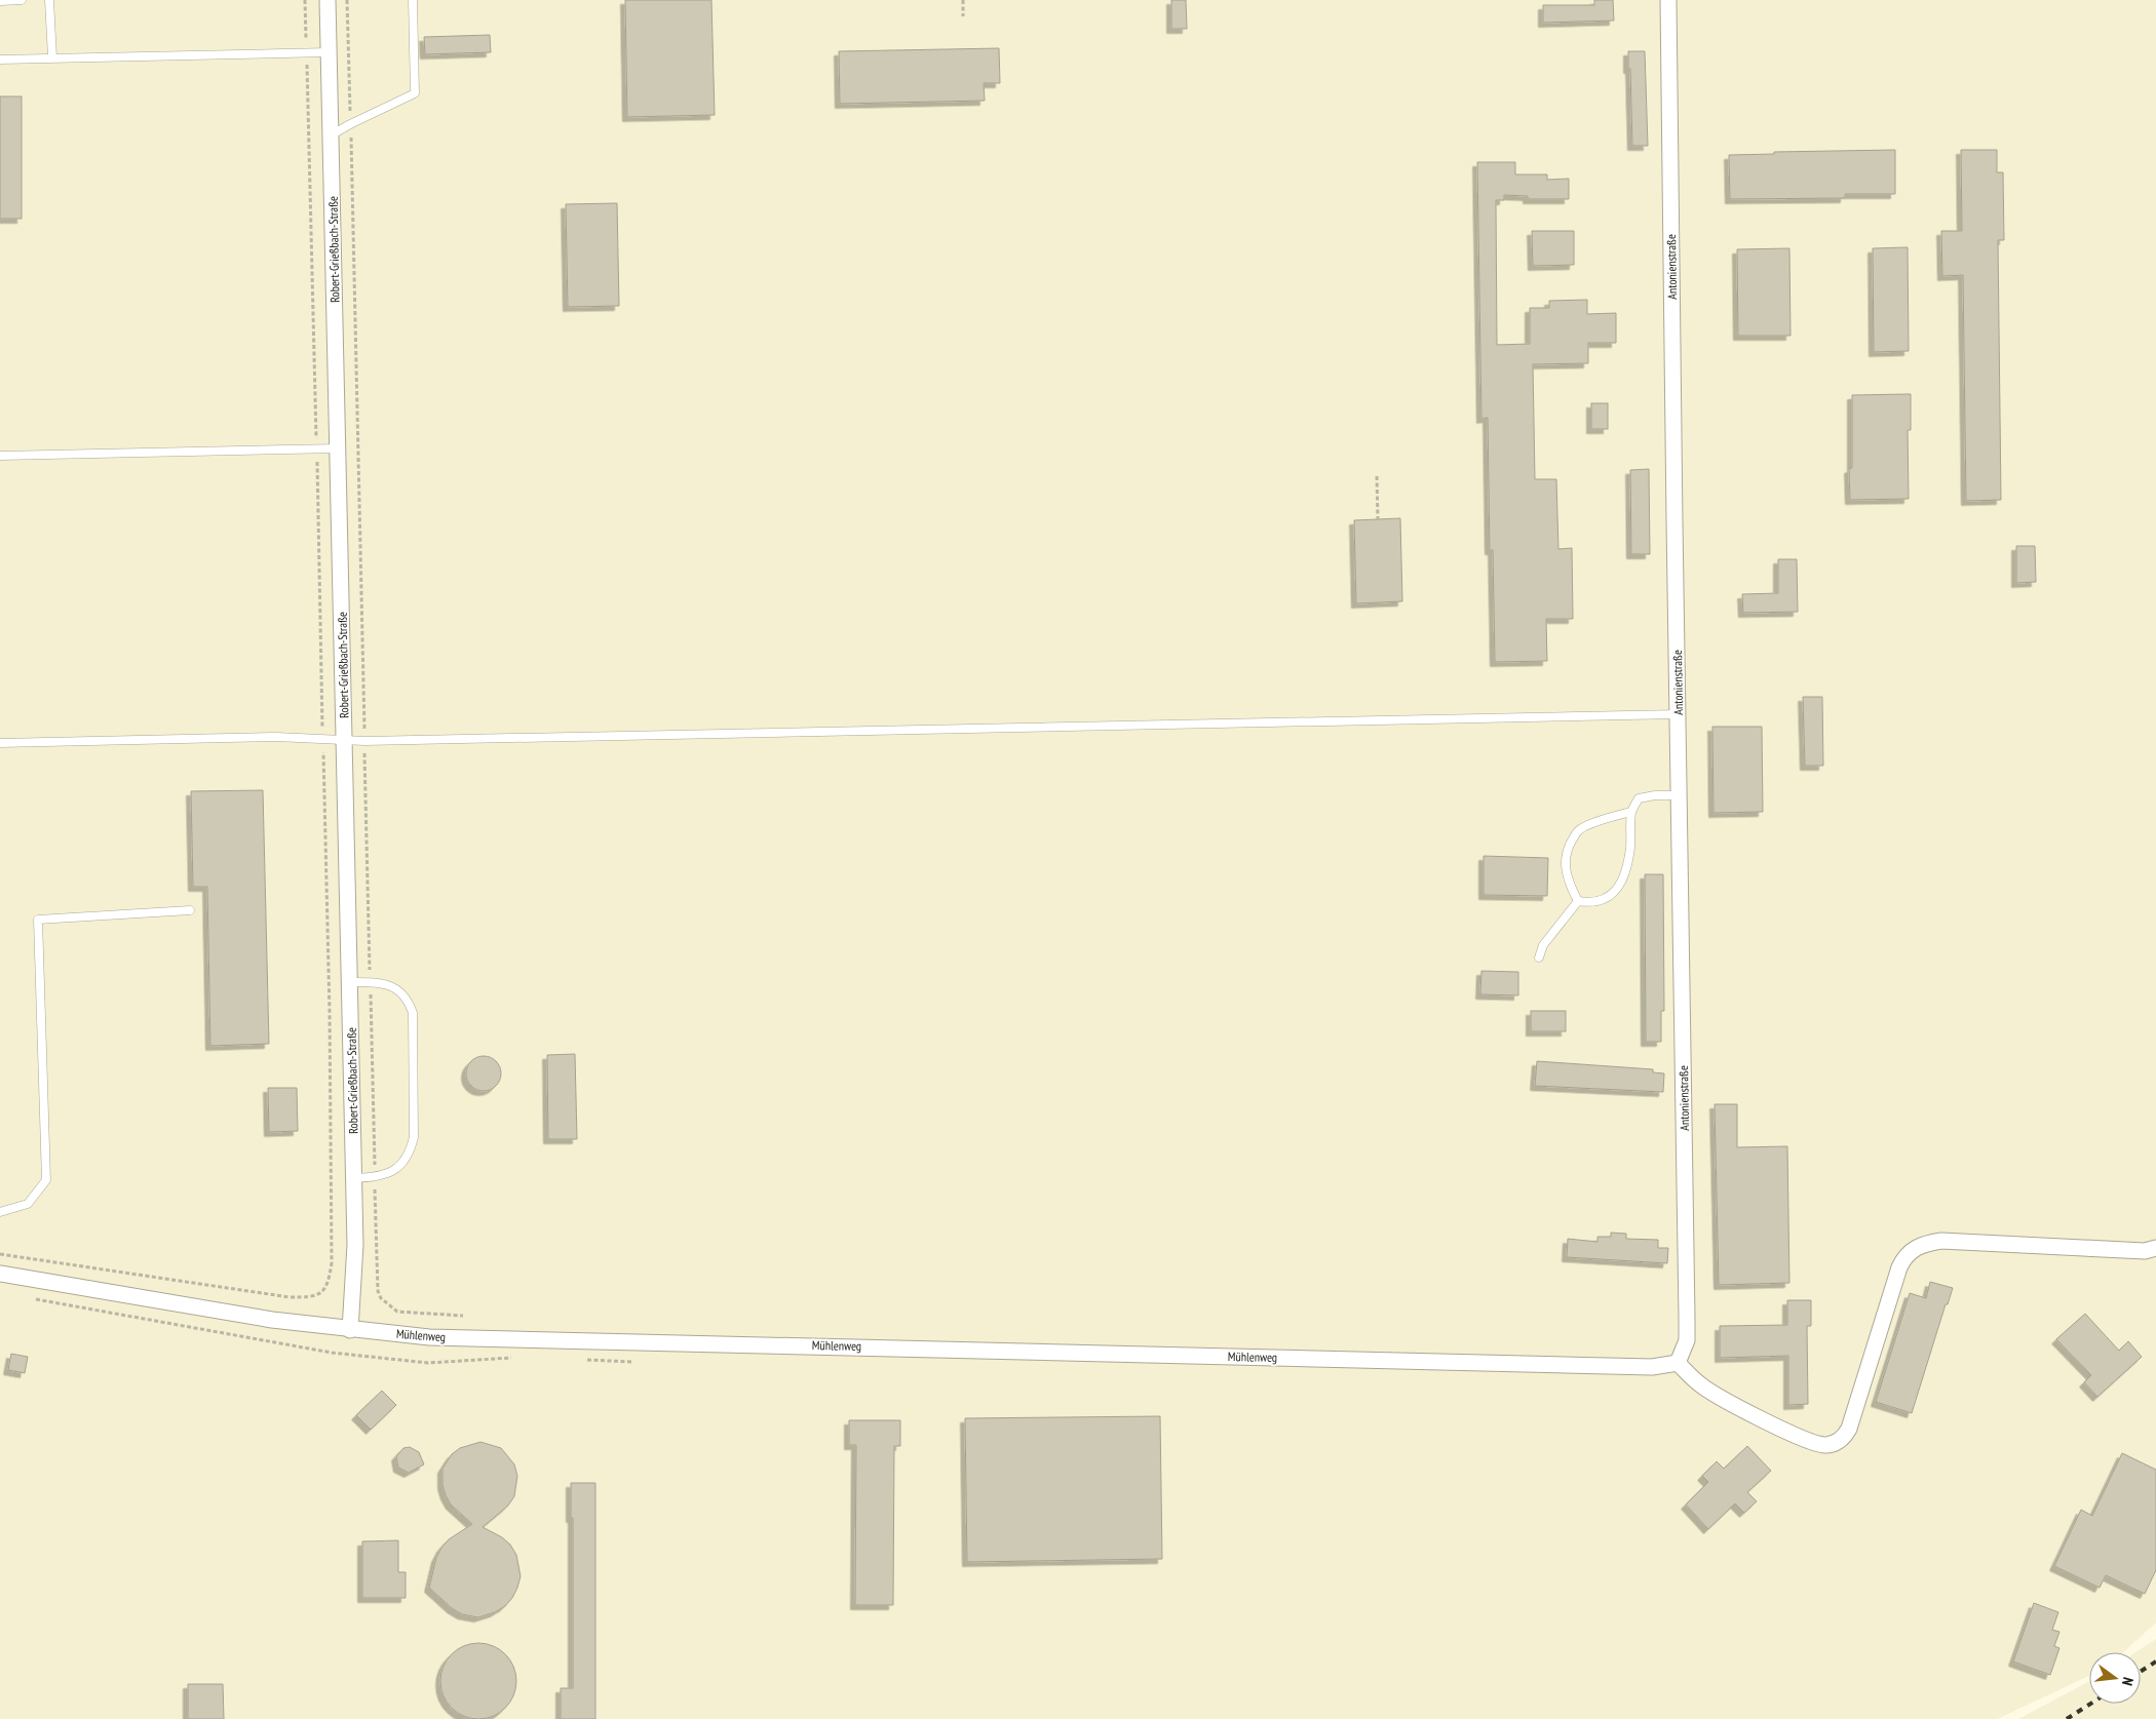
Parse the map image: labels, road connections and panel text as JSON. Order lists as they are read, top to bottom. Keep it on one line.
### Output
{"streets":{"street":["Robert-Grießbach-Straße","Antonienstraße","Mühlenweg"]},"crossings":[["Robert-Grießbach-Straße","Mühlenweg"],["Antonienstraße","Mühlenweg"]],"north":"right"}
